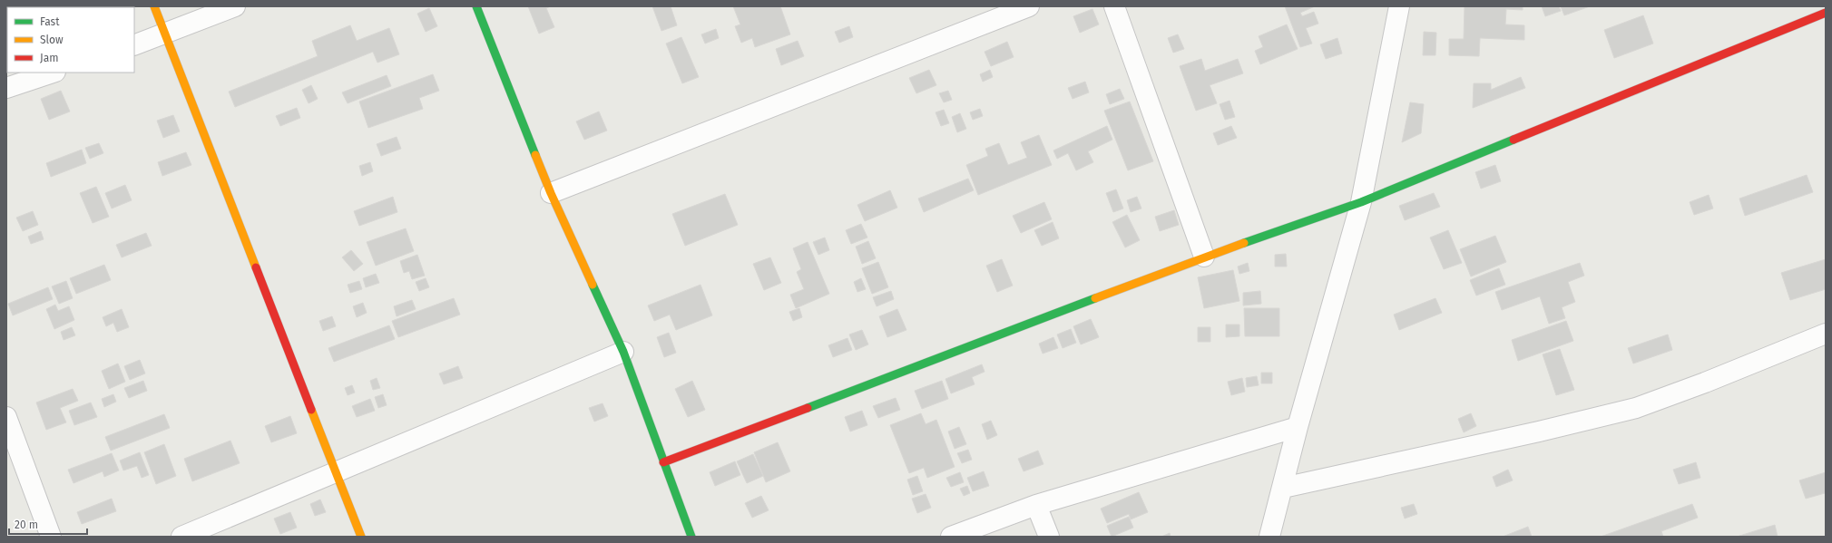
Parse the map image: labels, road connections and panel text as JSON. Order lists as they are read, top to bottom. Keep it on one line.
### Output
{"legend":["Fast","Slow","Jam"],"scale_bar":"20 m"}
